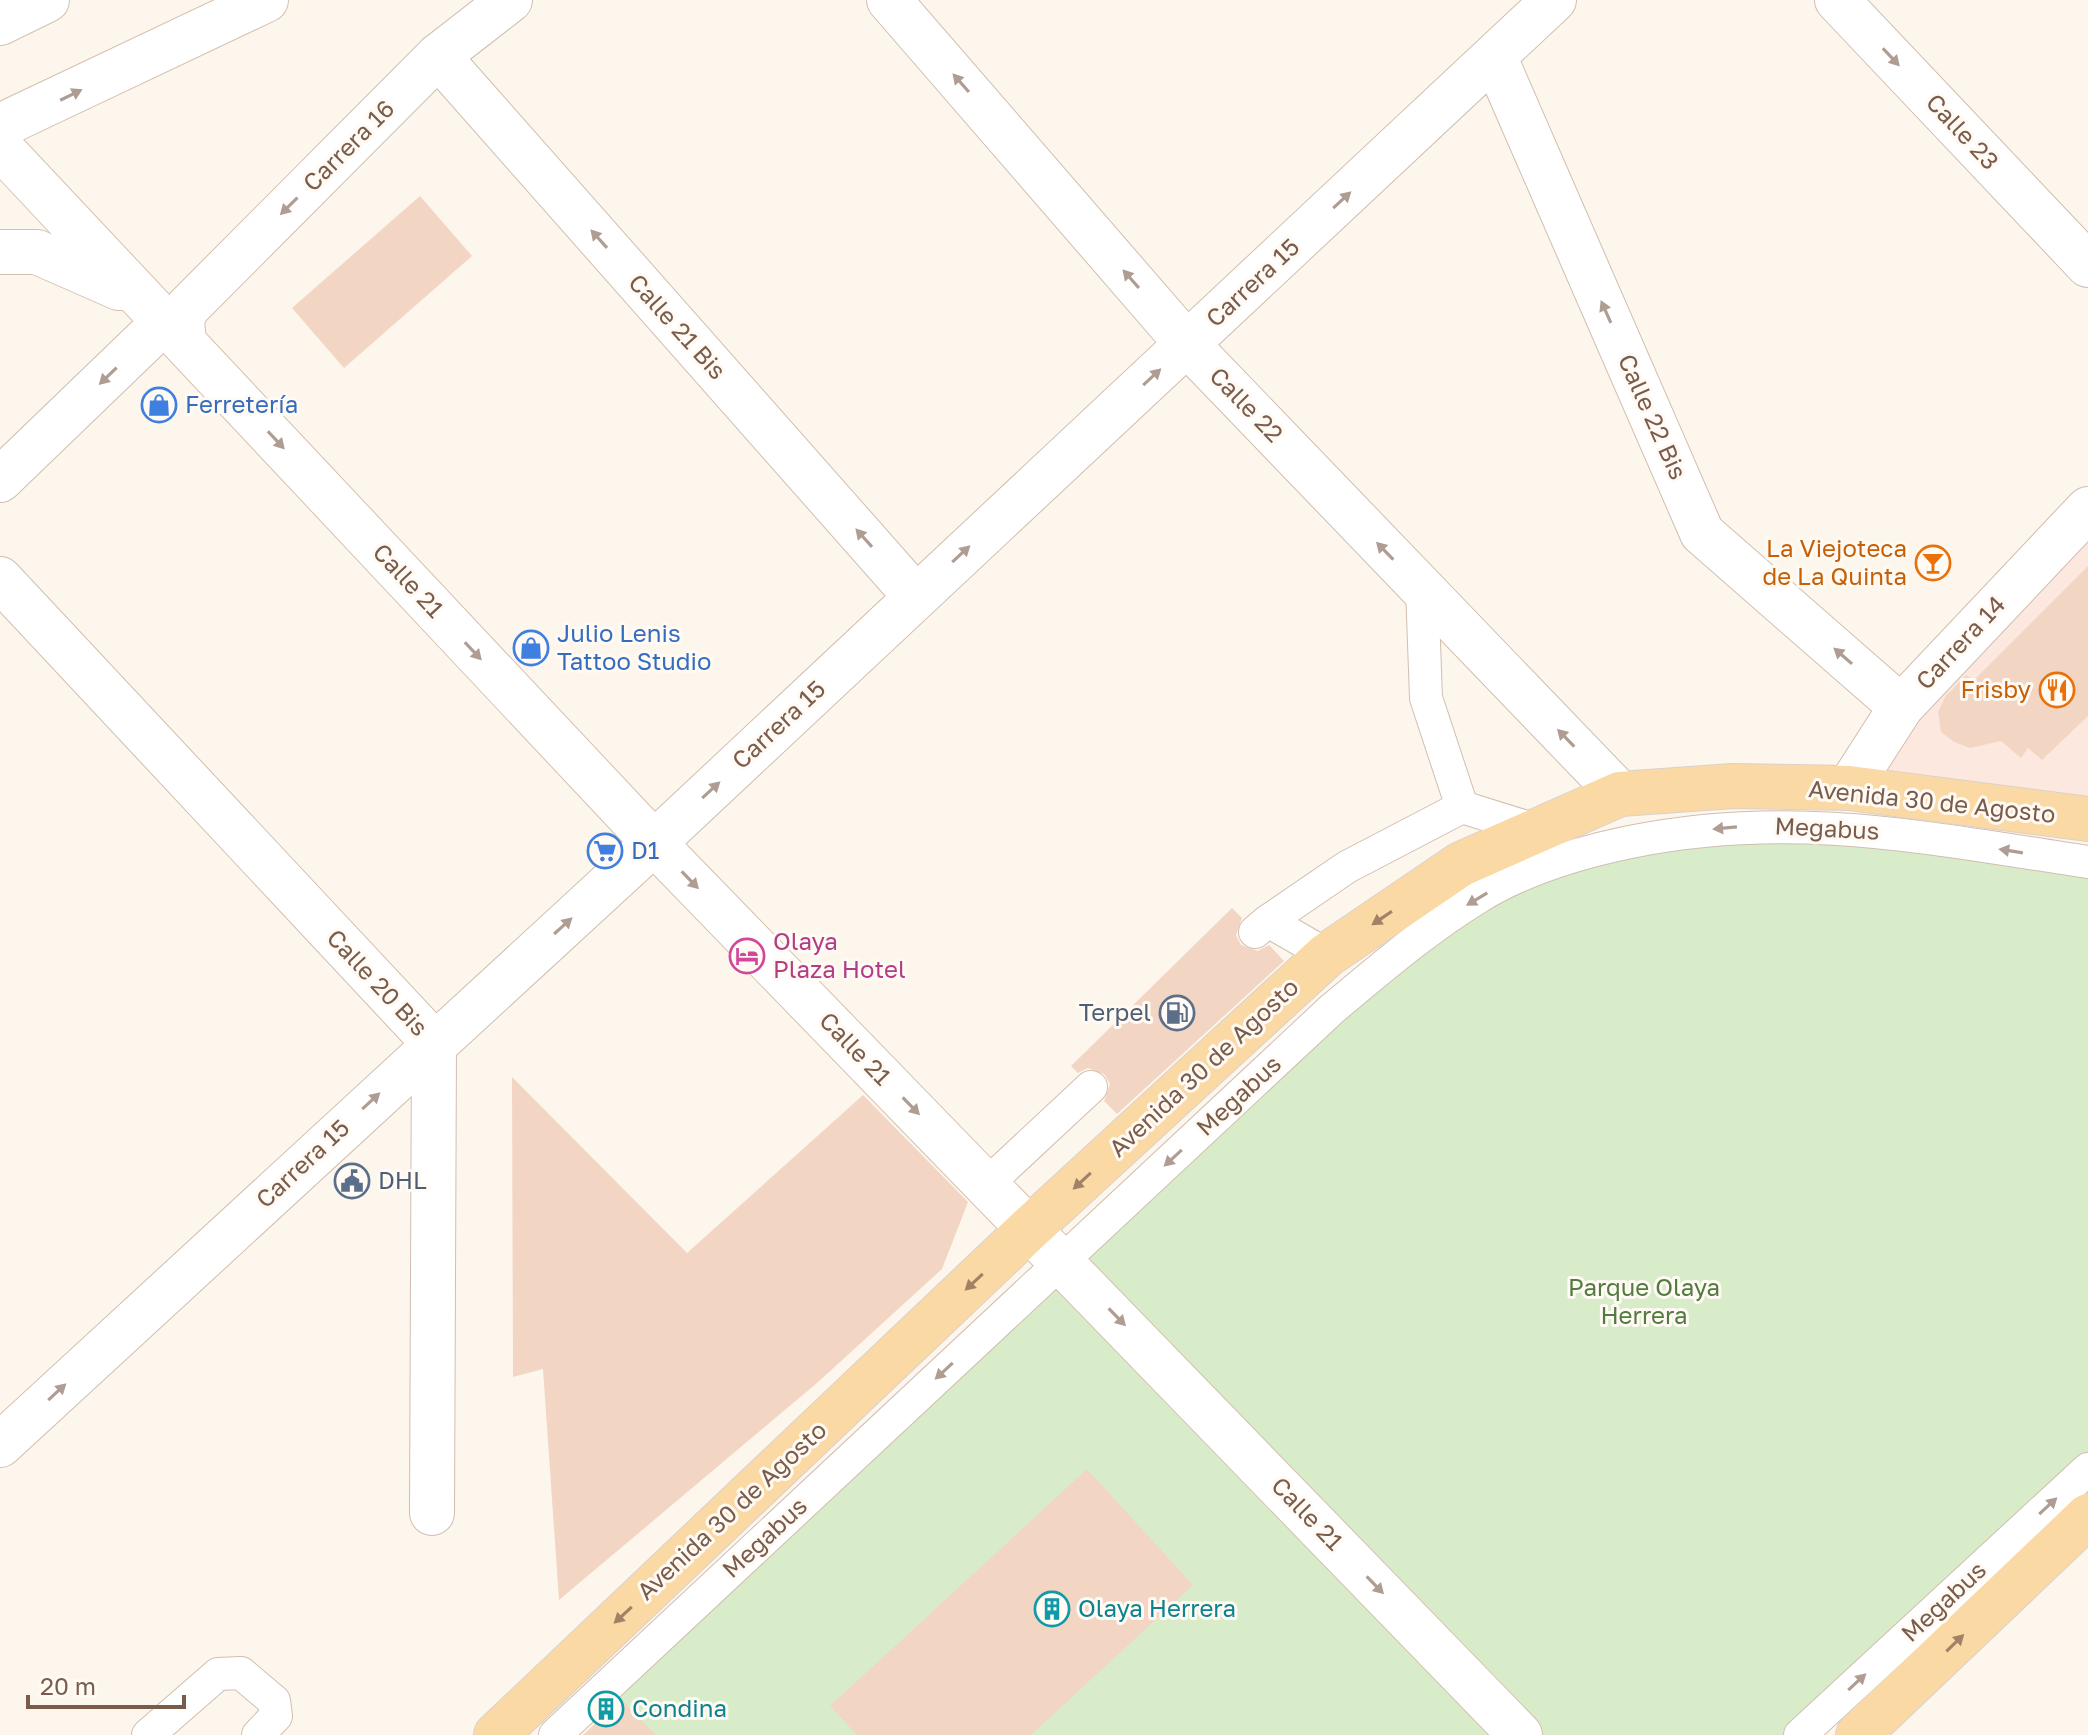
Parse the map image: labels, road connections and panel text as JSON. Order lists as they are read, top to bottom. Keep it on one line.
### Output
{"streets":{"main road":["Avenida 30 de Agosto"],"street":["Calle 23","Carrera 16","Carrera 15","Calle 21 Bis","Calle 22","Calle 22 Bis","Calle 21","Carrera 14","Calle 20 Bis"],"lane":["Megabus"]},"crossings":[["Carrera 16","Calle 21 Bis"],["Carrera 16","Calle 21"],["Carrera 15","Calle 21 Bis"],["Carrera 15","Calle 22"],["Carrera 15","Calle 22 Bis"],["Carrera 15","Calle 21"],["Carrera 15","Calle 20 Bis"],["Calle 22","Avenida 30 de Agosto"],["Calle 22 Bis","Carrera 14"],["Calle 21","Avenida 30 de Agosto"],["Calle 21","Megabus"],["Carrera 14","Avenida 30 de Agosto"]],"one_way":["Calle 23","Carrera 15","Calle 21 Bis","Calle 22","Calle 22 Bis","Calle 21","Avenida 30 de Agosto"],"parks":["Parque Olaya Herrera"],"places":{"shop":["Ferretería","Julio Lenis Tattoo Studio"],"bar":["La Viejoteca de La Quinta"],"restaurant":["Frisby"],"supermarket":["D1"],"hotel":["Olaya Plaza Hotel"],"fuel station":["Terpel"],"public building":["DHL"],"building":["Olaya Herrera","Condina"]},"scale_bar":"20 m"}
